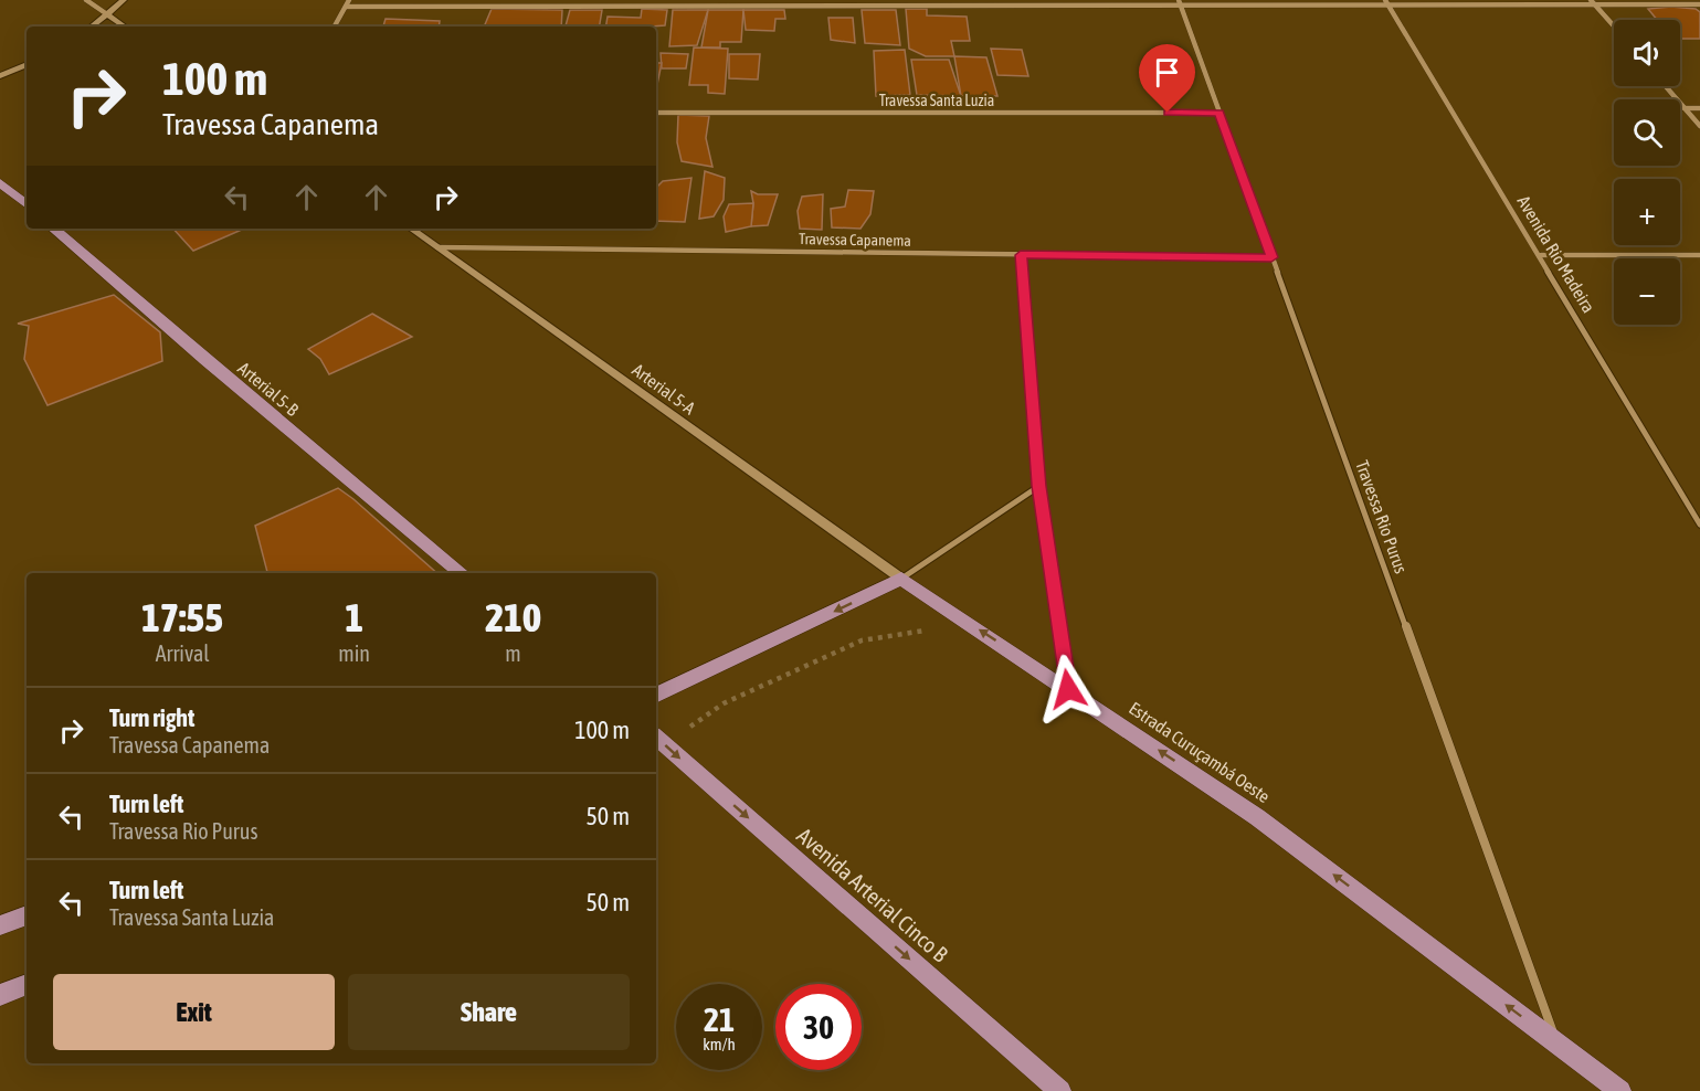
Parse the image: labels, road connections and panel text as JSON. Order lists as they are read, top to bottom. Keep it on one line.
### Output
{"streets":{"main road":["Arterial 5-B","Estrada Curuçambá Oeste","Avenida Arterial Cinco B"],"street":["Travessa Santa Luzia","Travessa Capanema","Avenida Rio Madeira","Arterial 5-A","Travessa Rio Purus"]},"crossings":[["Travessa Santa Luzia","Travessa Rio Purus"],["Travessa Capanema","Arterial 5-A"],["Travessa Capanema","Travessa Rio Purus"],["Arterial 5-A","Estrada Curuçambá Oeste"],["Travessa Rio Purus","Estrada Curuçambá Oeste"]],"one_way":["Estrada Curuçambá Oeste","Avenida Arterial Cinco B"],"page":{"map_buttons":["+","−"],"turn":["100 m","Travessa Capanema"],"eta":["17:55","Arrival","1","min","210","m"],"list":[{"name":"Turn right","note":"Travessa Capanema","value":"100 m"},{"name":"Turn left","note":"Travessa Rio Purus","value":"50 m"},{"name":"Turn left","note":"Travessa Santa Luzia","value":"50 m"}],"buttons":["Exit","Share"],"speed":"21 km/h","limit":"30"}}
